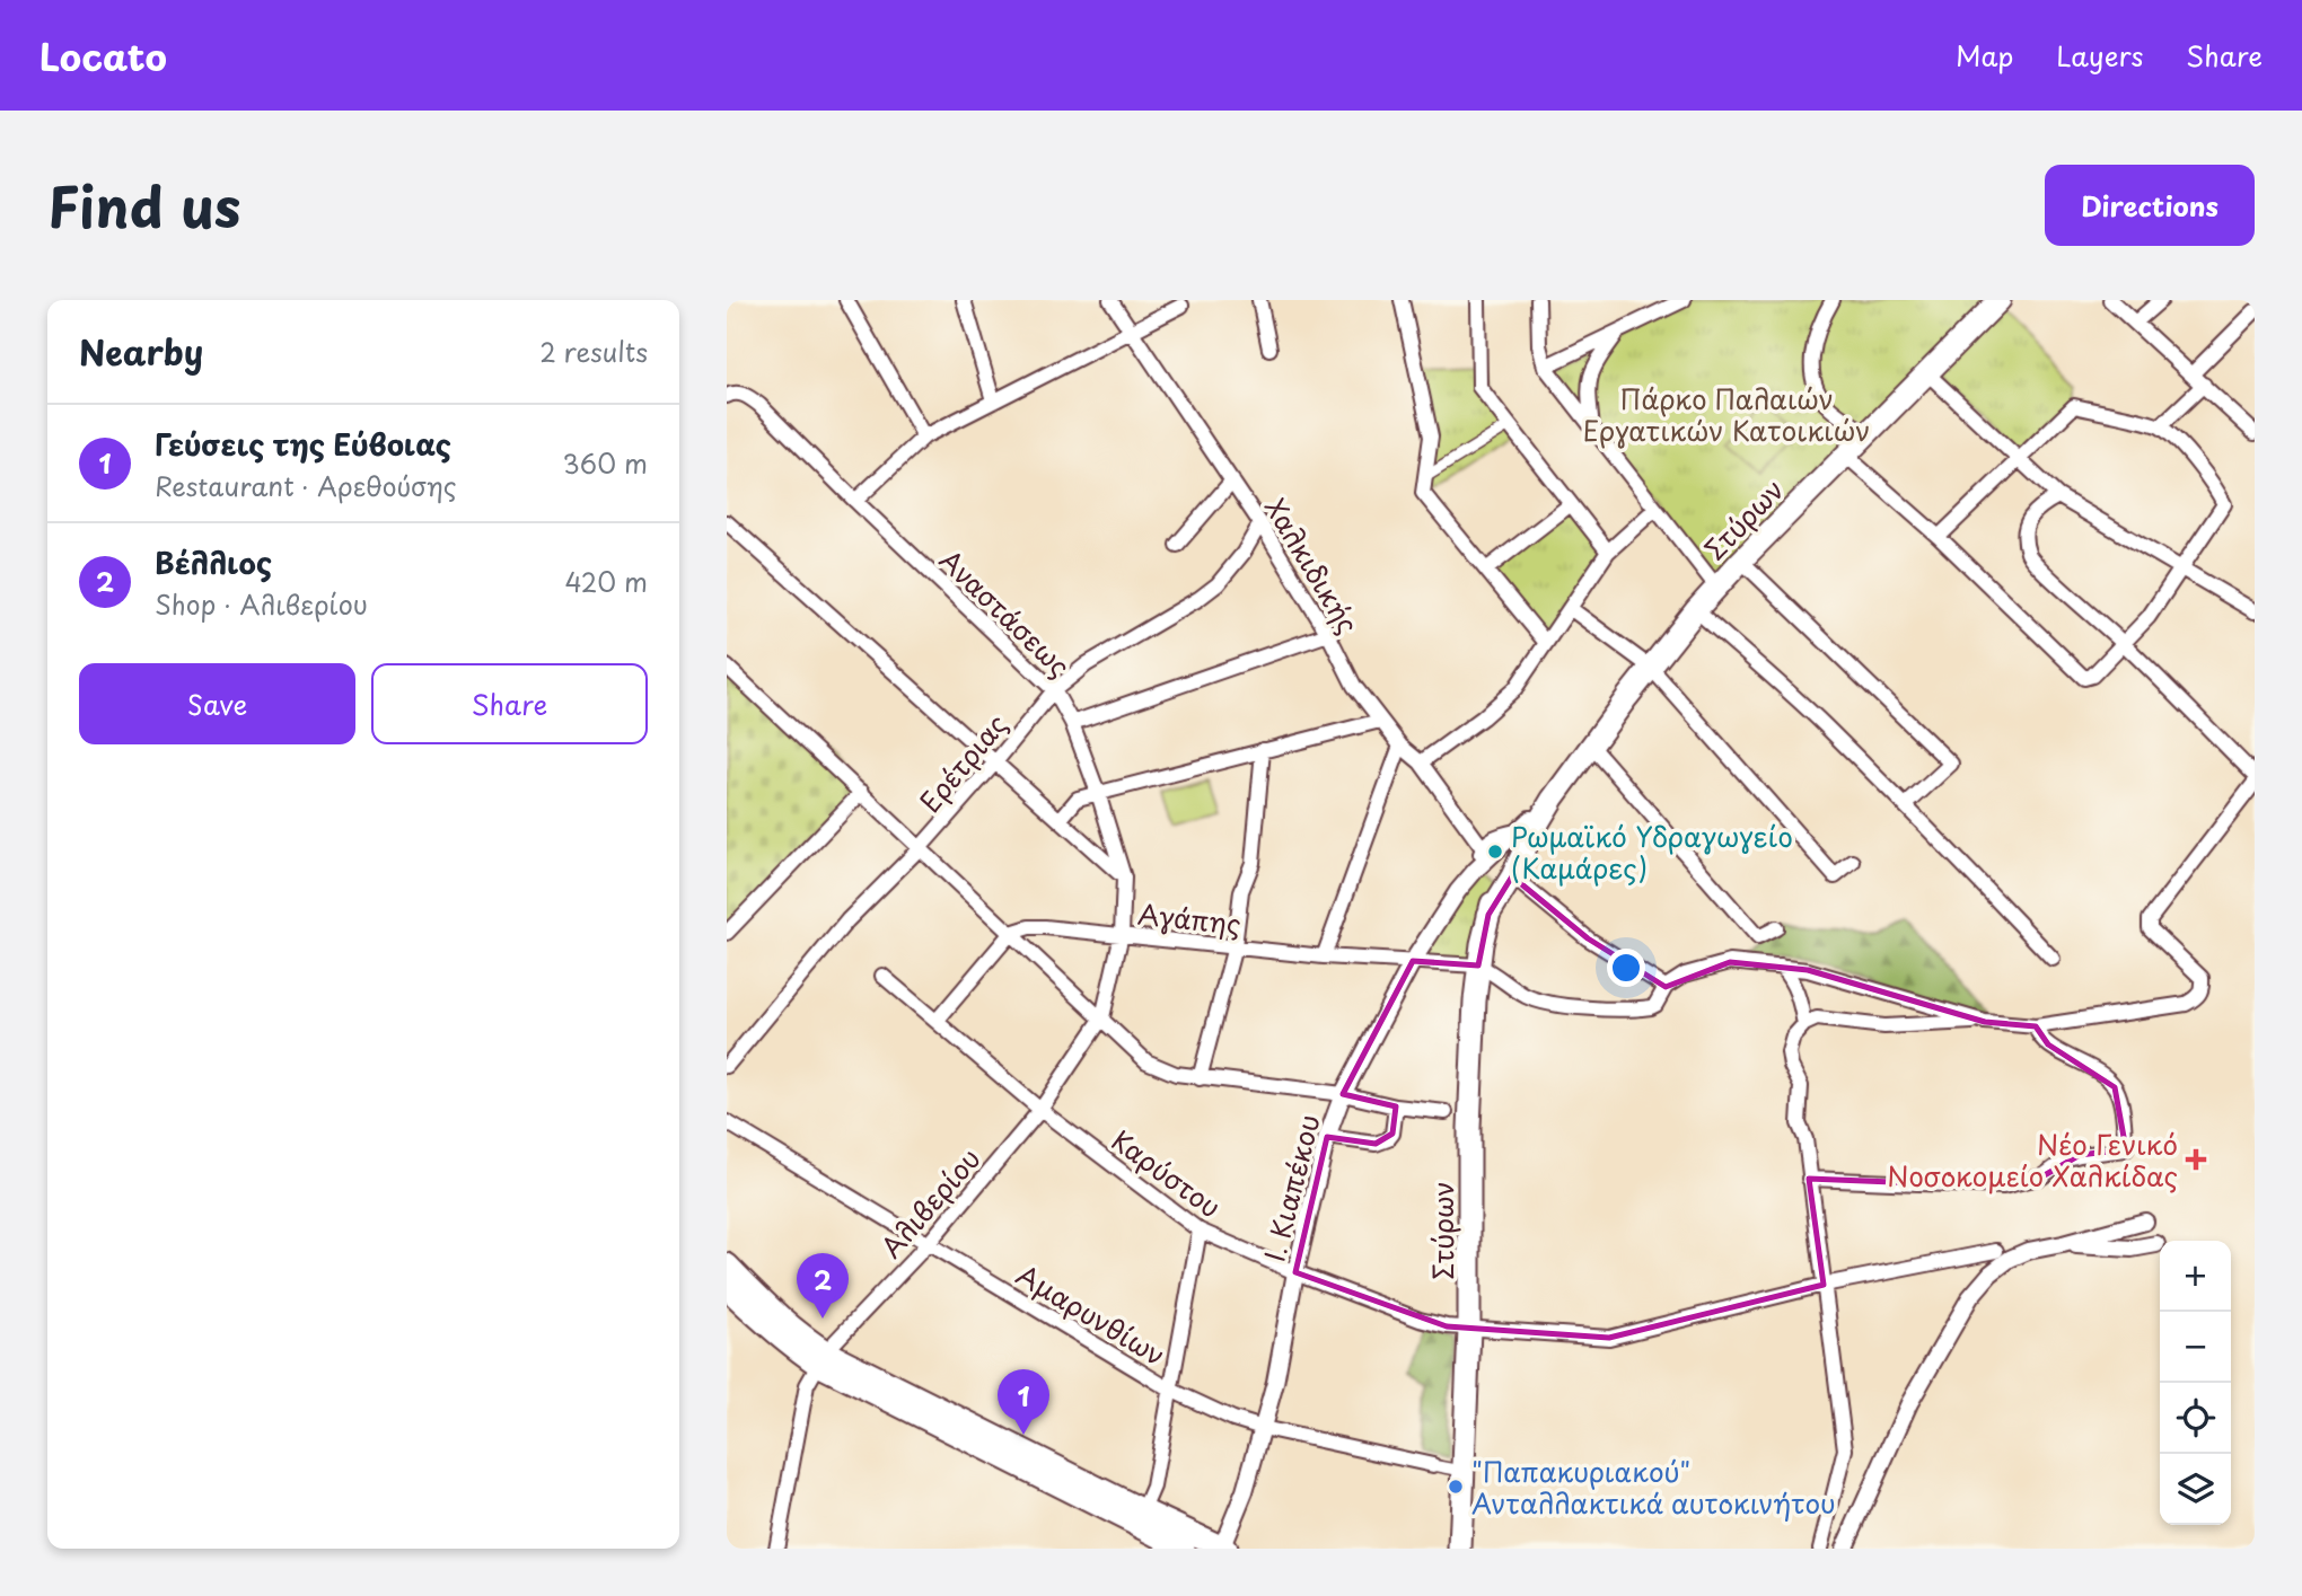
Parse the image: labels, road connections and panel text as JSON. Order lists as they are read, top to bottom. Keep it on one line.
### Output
{"streets":{"main road":["Στύρων"],"street":["Χαλκιδικής","Αναστάσεως","Ερέτριας","Αγάπης","Καρύστου","Ι. Κιαπέκου","Αλιβερίου","Αμαρυνθίων"]},"crossings":[["Στύρων","Αγάπης"],["Στύρων","Καρύστου"],["Στύρων","Ι. Κιαπέκου"],["Στύρων","Αμαρυνθίων"],["Χαλκιδικής","Ερέτριας"],["Χαλκιδικής","Ι. Κιαπέκου"],["Αναστάσεως","Ερέτριας"],["Αναστάσεως","Αγάπης"],["Αναστάσεως","Αλιβερίου"],["Αγάπης","Ι. Κιαπέκου"],["Αγάπης","Αλιβερίου"],["Καρύστου","Ι. Κιαπέκου"],["Καρύστου","Αλιβερίου"],["Ι. Κιαπέκου","Αμαρυνθίων"],["Αλιβερίου","Αμαρυνθίων"]],"parks":["Πάρκο Παλαιών Εργατικών Κατοικιών"],"places":{"other":["Ρωμαϊκό Υδραγωγείο (Καμάρες)","\"Παπακυριακού\" Ανταλλακτικά αυτοκινήτου"],"health":["Νέο Γενικό Νοσοκομείο Χαλκίδας"]},"page":{"header":"Locato","nav":["Map","Layers","Share"],"title":"Find us","buttons":["Directions",["Save","Share"]],"heading":["Nearby","2 results"],"list":[{"mark":"1","name":"Γεύσεις της Εύβοιας","note":"Restaurant · Αρεθούσης","value":"360 m"},{"mark":"2","name":"Βέλλιος","note":"Shop · Αλιβερίου","value":"420 m"}],"map_buttons":["+","−"],"pins":["2","1"]}}
